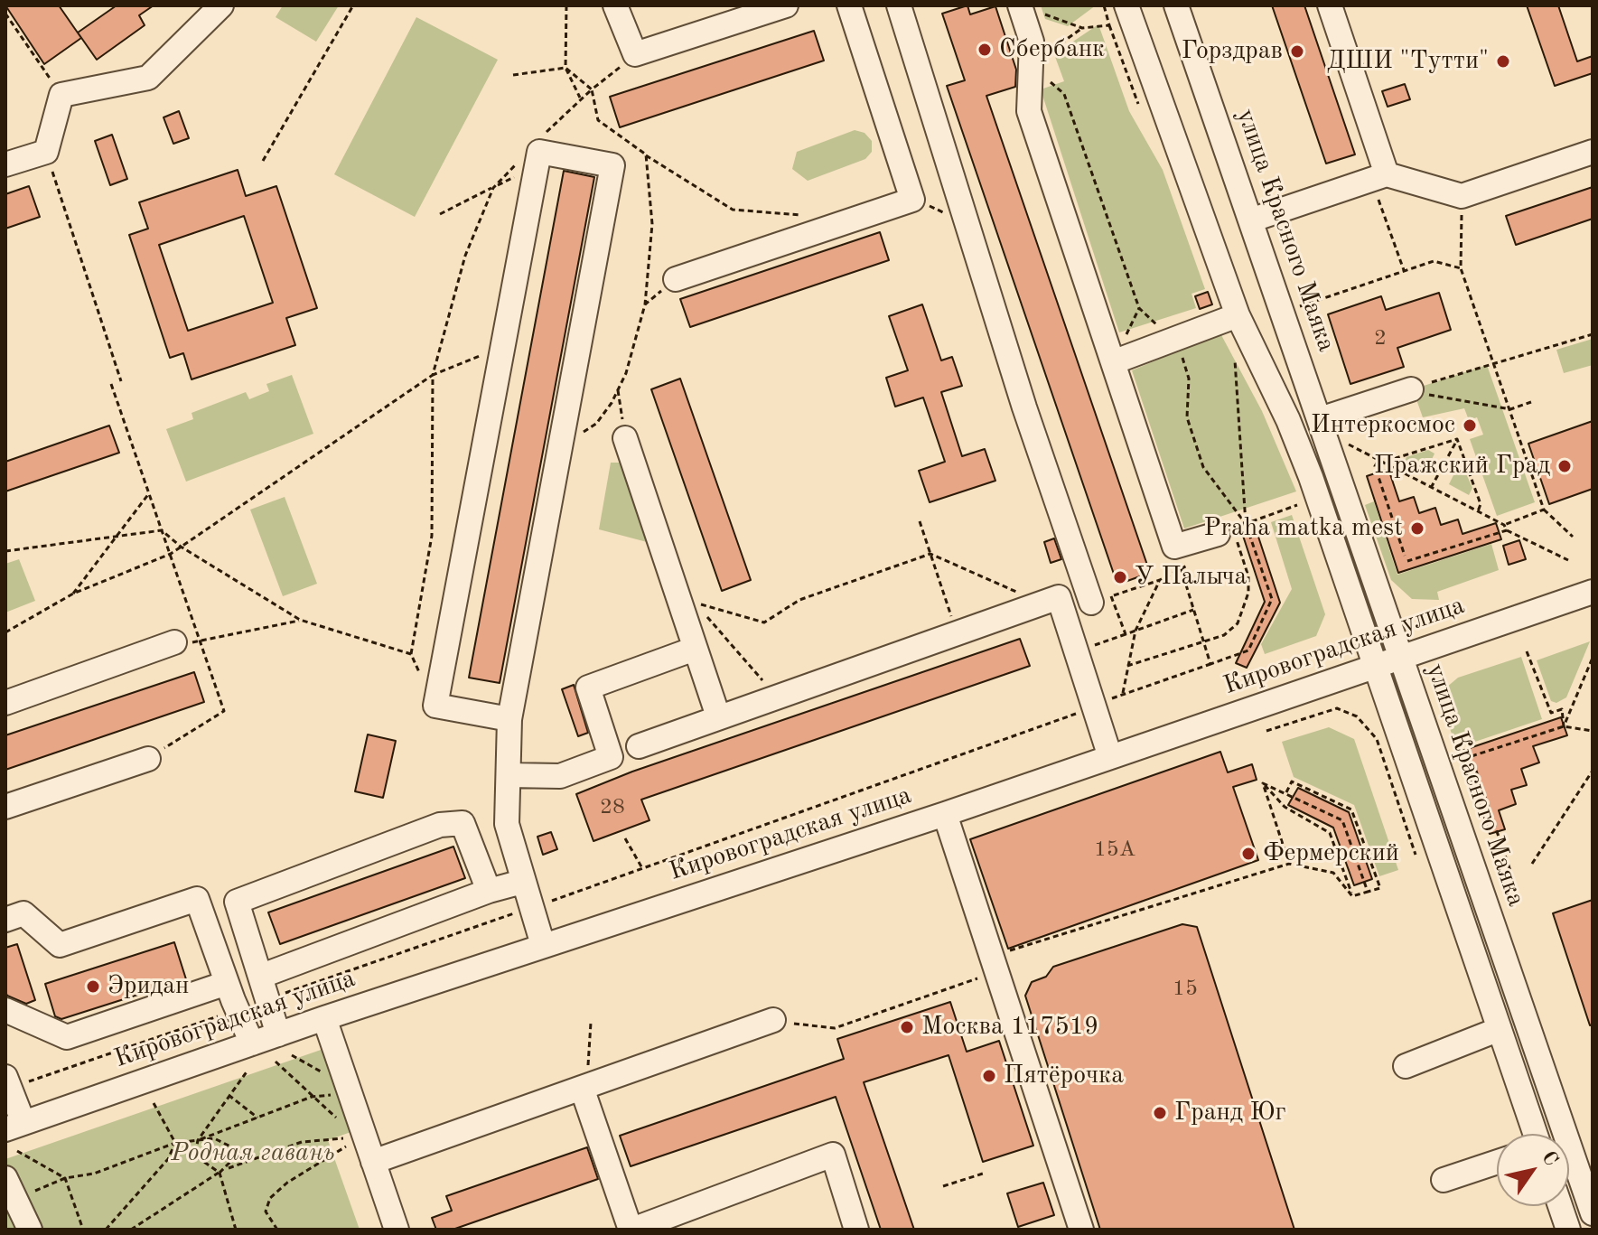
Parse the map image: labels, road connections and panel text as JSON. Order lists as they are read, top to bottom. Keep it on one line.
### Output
{"streets":{"street":["улица Красного Маяка","Кировоградская улица"]},"crossings":[["улица Красного Маяка","Кировоградская улица"]],"parks":["Родная гавань"],"places":["Сбербанк","Горздрав","ДШИ \"Тутти\"","Интеркосмос","Пражский Град","Praha matka mest","У Палыча","Фермерский","Эридан","Москва 117519","Пятёрочка","Гранд Юг"],"house_numbers":["2","28","15А","15"],"north":"top right"}
